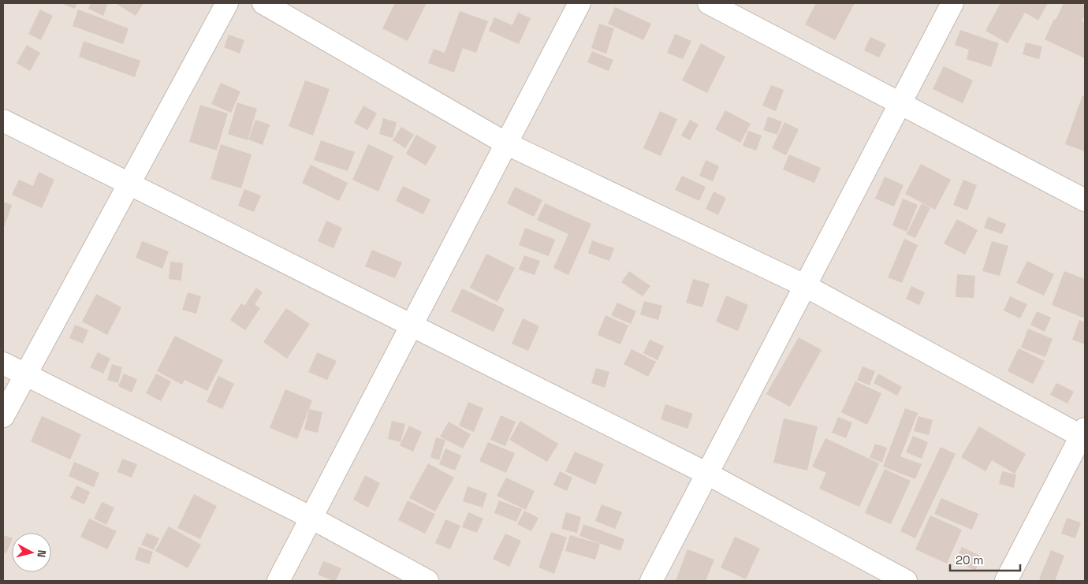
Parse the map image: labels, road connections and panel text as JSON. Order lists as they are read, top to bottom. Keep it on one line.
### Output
{"scale_bar":"20 m","north":"right"}
